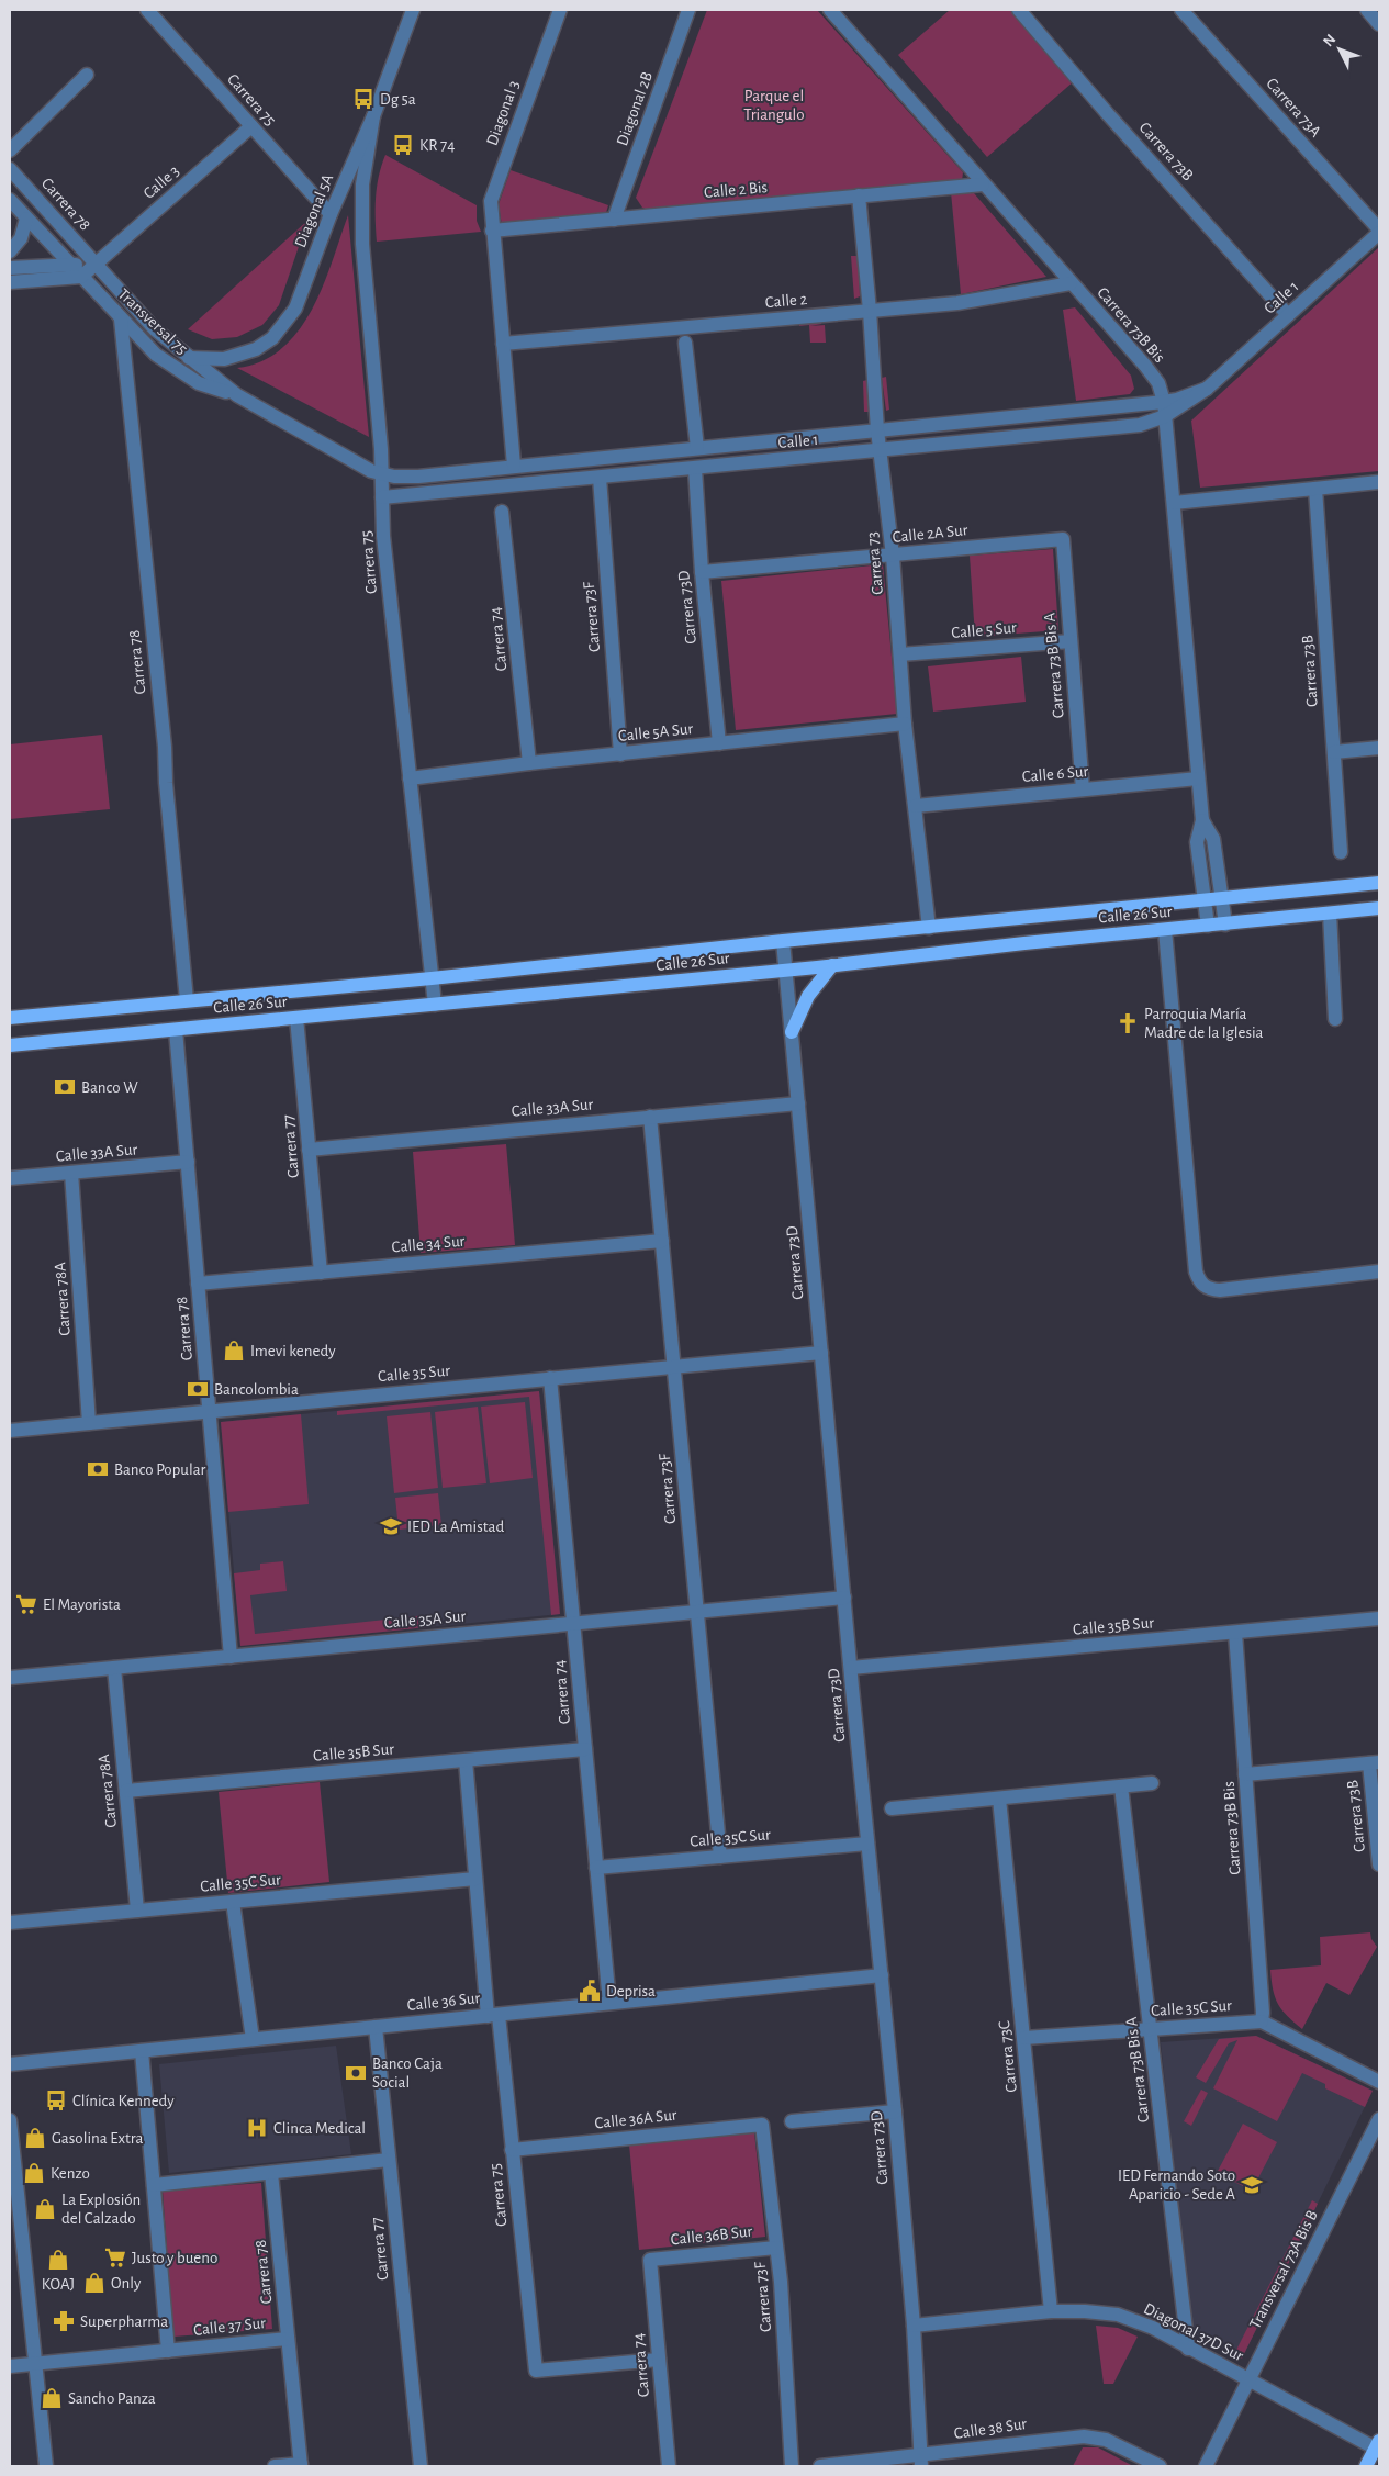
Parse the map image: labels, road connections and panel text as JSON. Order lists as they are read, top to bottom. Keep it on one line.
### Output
{"streets":{"main road":["Calle 26 Sur"],"street":["Carrera 75","Carrera 73A","Diagonal 2B","Diagonal 3","Carrera 73B","Calle 3","Calle 2 Bis","Carrera 78","Diagonal 5A","Calle 1","Calle 2","Transversal 75","Carrera 73B Bis","Calle 2A Sur","Carrera 73","Carrera 73D","Carrera 73F","Calle 5 Sur","Carrera 74","Carrera 73B Bis A","Calle 5A Sur","Calle 6 Sur","Calle 33A Sur","Carrera 77","Calle 34 Sur","Carrera 78A","Calle 35 Sur","Calle 35A Sur","Calle 35B Sur","Calle 35C Sur","Calle 36 Sur","Carrera 73C","Calle 36A Sur","Calle 36B Sur","Transversal 73A Bis B","Calle 37 Sur","Diagonal 37D Sur","Calle 38 Sur"]},"crossings":[["Carrera 75","Calle 3"],["Carrera 75","Diagonal 5A"],["Carrera 75","Calle 1"],["Carrera 75","Transversal 75"],["Carrera 75","Carrera 74"],["Carrera 75","Calle 5A Sur"],["Carrera 75","Calle 26 Sur"],["Carrera 75","Calle 35B Sur"],["Carrera 75","Calle 35C Sur"],["Carrera 75","Calle 36 Sur"],["Carrera 75","Calle 36A Sur"],["Carrera 73A","Calle 1"],["Diagonal 2B","Calle 2 Bis"],["Diagonal 3","Calle 2 Bis"],["Carrera 73B","Calle 1"],["Calle 3","Carrera 78"],["Calle 3","Transversal 75"],["Calle 2 Bis","Carrera 73B Bis"],["Calle 2 Bis","Carrera 73"],["Carrera 78","Transversal 75"],["Carrera 78","Calle 26 Sur"],["Carrera 78","Calle 33A Sur"],["Carrera 78","Calle 34 Sur"],["Carrera 78","Calle 35 Sur"],["Carrera 78","Calle 35A Sur"],["Carrera 78","Calle 37 Sur"],["Diagonal 5A","Transversal 75"],["Calle 1","Transversal 75"],["Calle 1","Carrera 73B Bis"],["Calle 1","Carrera 73"],["Calle 1","Carrera 73D"],["Calle 1","Carrera 73F"],["Calle 2","Carrera 73B Bis"],["Calle 2","Carrera 73"],["Carrera 73B Bis","Calle 6 Sur"],["Carrera 73B Bis","Calle 26 Sur"],["Carrera 73B Bis","Calle 35B Sur"],["Carrera 73B Bis","Calle 35C Sur"],["Calle 2A Sur","Carrera 73"],["Calle 2A Sur","Carrera 73D"],["Calle 2A Sur","Carrera 73B Bis A"],["Carrera 73","Calle 5 Sur"],["Carrera 73","Calle 5A Sur"],["Carrera 73","Calle 6 Sur"],["Carrera 73","Calle 26 Sur"],["Carrera 73D","Calle 5A Sur"],["Carrera 73D","Calle 26 Sur"],["Carrera 73D","Calle 33A Sur"],["Carrera 73D","Calle 35 Sur"],["Carrera 73D","Calle 35A Sur"],["Carrera 73D","Calle 35B Sur"],["Carrera 73D","Calle 35C Sur"],["Carrera 73D","Calle 36 Sur"],["Carrera 73D","Diagonal 37D Sur"],["Carrera 73D","Calle 38 Sur"],["Carrera 73F","Calle 5A Sur"],["Carrera 73F","Calle 33A Sur"],["Carrera 73F","Calle 34 Sur"],["Carrera 73F","Calle 35 Sur"],["Carrera 73F","Calle 35A Sur"],["Carrera 73F","Calle 35C Sur"],["Carrera 73F","Calle 36A Sur"],["Carrera 73F","Calle 36B Sur"],["Calle 5 Sur","Carrera 73B Bis A"],["Carrera 74","Calle 5A Sur"],["Carrera 74","Calle 35 Sur"],["Carrera 74","Calle 35A Sur"],["Carrera 74","Calle 35B Sur"],["Carrera 74","Calle 35C Sur"],["Carrera 74","Calle 36 Sur"],["Carrera 74","Calle 36B Sur"],["Carrera 73B Bis A","Calle 6 Sur"],["Carrera 73B Bis A","Calle 35C Sur"],["Carrera 73B Bis A","Diagonal 37D Sur"],["Calle 26 Sur","Carrera 77"],["Calle 33A Sur","Carrera 77"],["Calle 33A Sur","Carrera 78A"],["Carrera 77","Calle 34 Sur"],["Carrera 77","Calle 36 Sur"],["Carrera 78A","Calle 35 Sur"],["Carrera 78A","Calle 35A Sur"],["Carrera 78A","Calle 35B Sur"],["Carrera 78A","Calle 35C Sur"],["Calle 35C Sur","Carrera 73C"],["Carrera 73C","Diagonal 37D Sur"],["Transversal 73A Bis B","Diagonal 37D Sur"]],"parks":["Parque el Triangulo"],"places":{"bus stop":["Dg 5a","KR 74","Clínica Kennedy"],"church":["Parroquia María Madre de la Iglesia"],"bank":["Banco W","Bancolombia","Banco Popular","Banco Caja Social"],"shop":["Imevi kenedy","Gasolina Extra","Kenzo","La Explosión del Calzado","KOAJ","Only","Sancho Panza"],"school or university":["IED La Amistad","IED Fernando Soto Aparicio - Sede A"],"supermarket":["El Mayorista","Justo y bueno"],"public building":["Deprisa"],"hospital":["Clinca Medical"],"pharmacy":["Superpharma"]},"north":"top left"}
